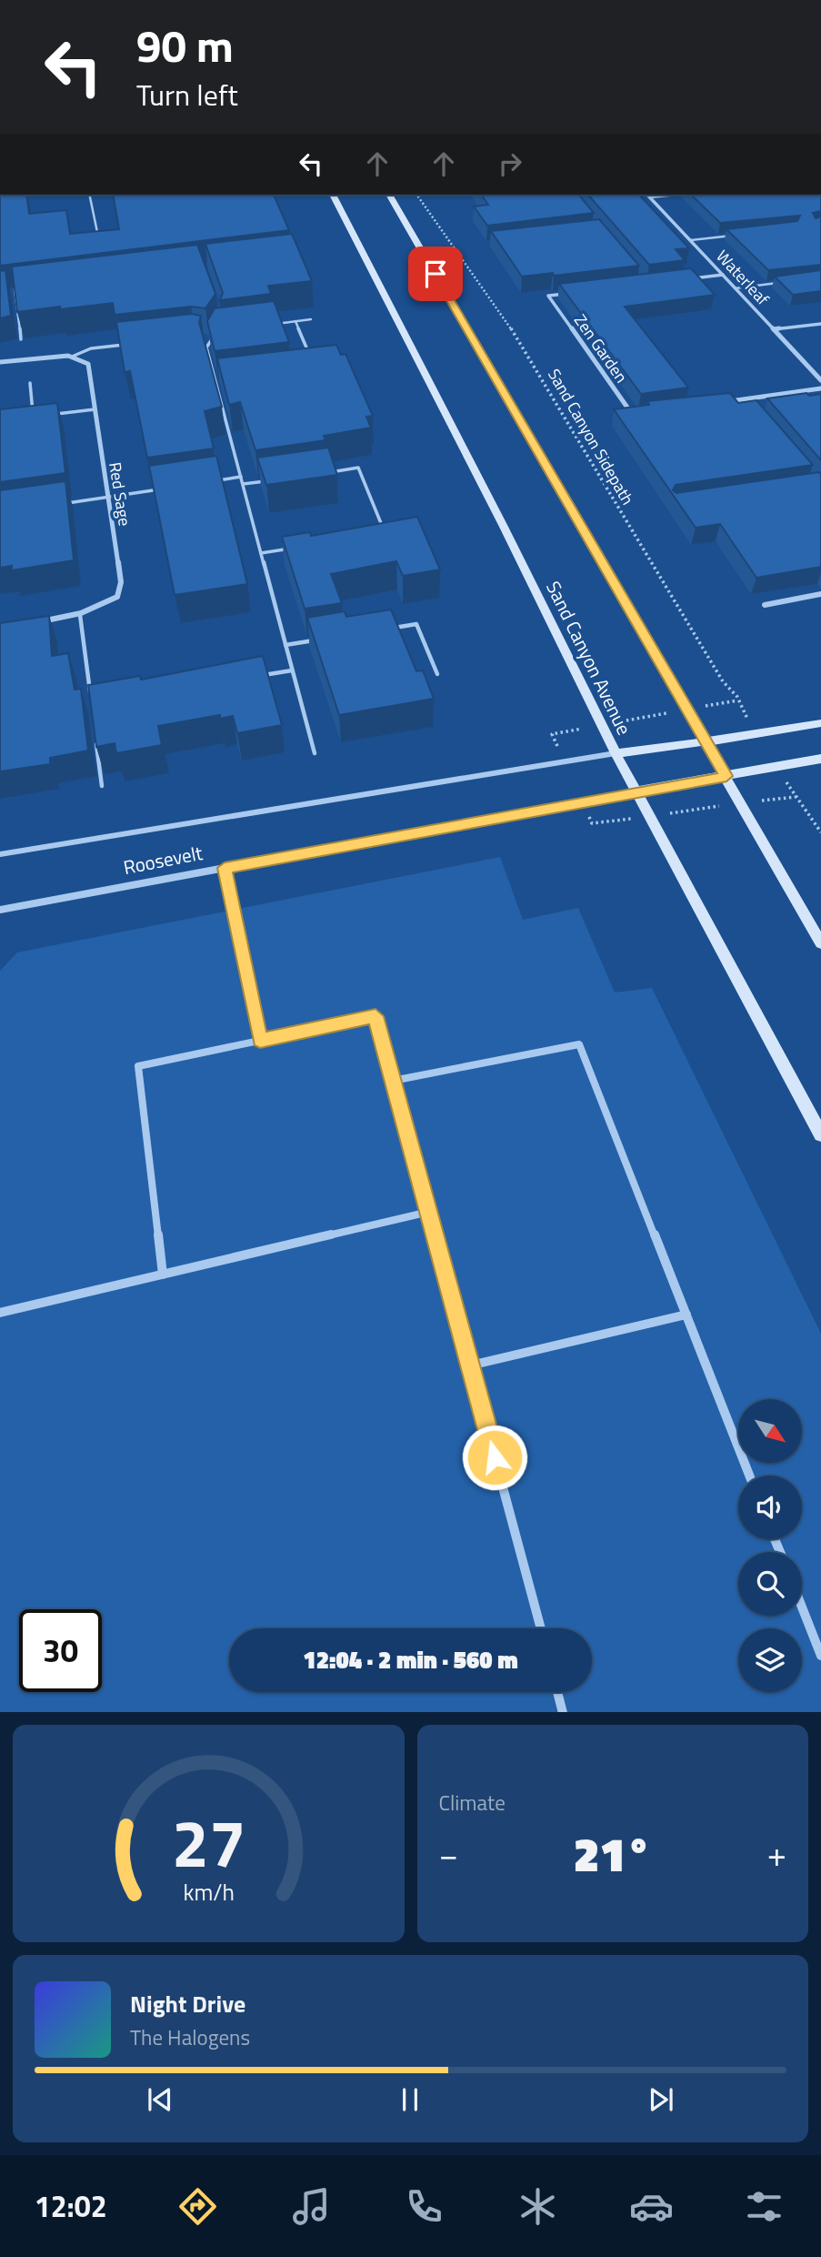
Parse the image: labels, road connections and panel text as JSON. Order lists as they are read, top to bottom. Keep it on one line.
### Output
{"streets":{"main road":["Sand Canyon Avenue","Roosevelt"],"street":["Waterleaf","Zen Garden","Red Sage"],"path":["Sand Canyon Sidepath"]},"crossings":[["Sand Canyon Avenue","Roosevelt"]],"north":"bottom right","page":{"turn":["90 m","Turn left"],"limit":"30","trip":"12:04 · 2 min · 560 m","tile":"Climate","heat":["−","21°","+"],"song":["Night Drive","The Halogens"],"tabs":"12:02","gauge":["27","km/h"]}}
